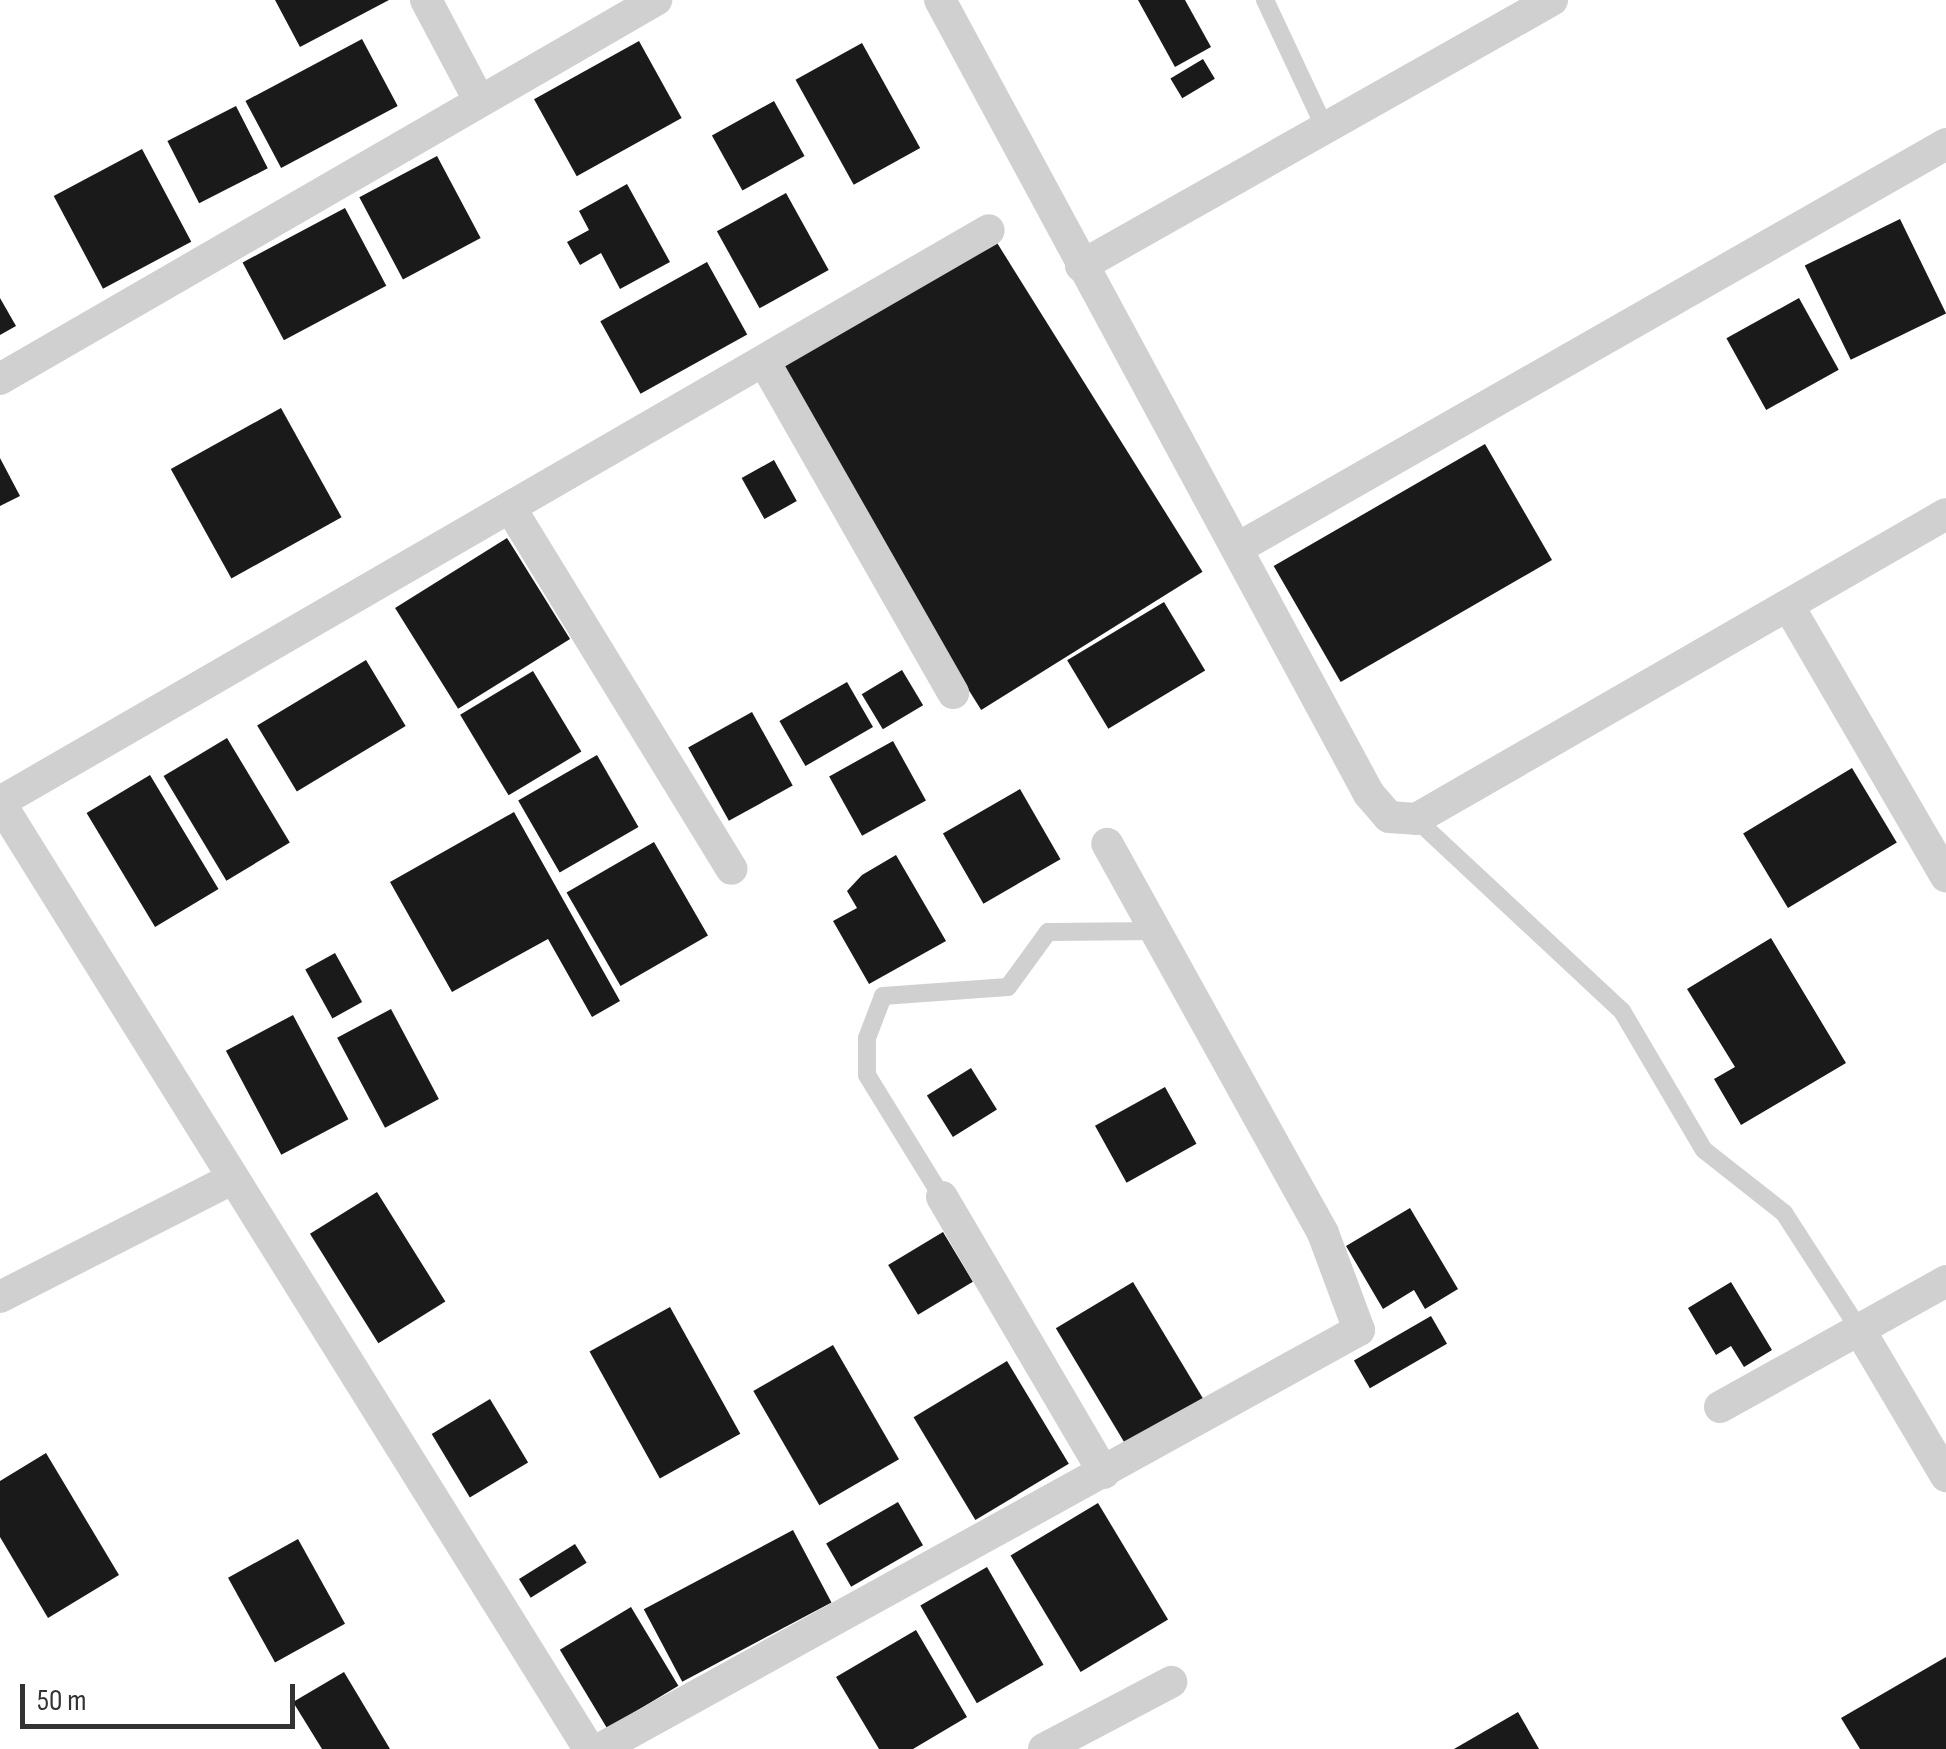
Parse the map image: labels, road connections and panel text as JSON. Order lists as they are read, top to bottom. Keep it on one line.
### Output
{"scale_bar":"50 m"}
